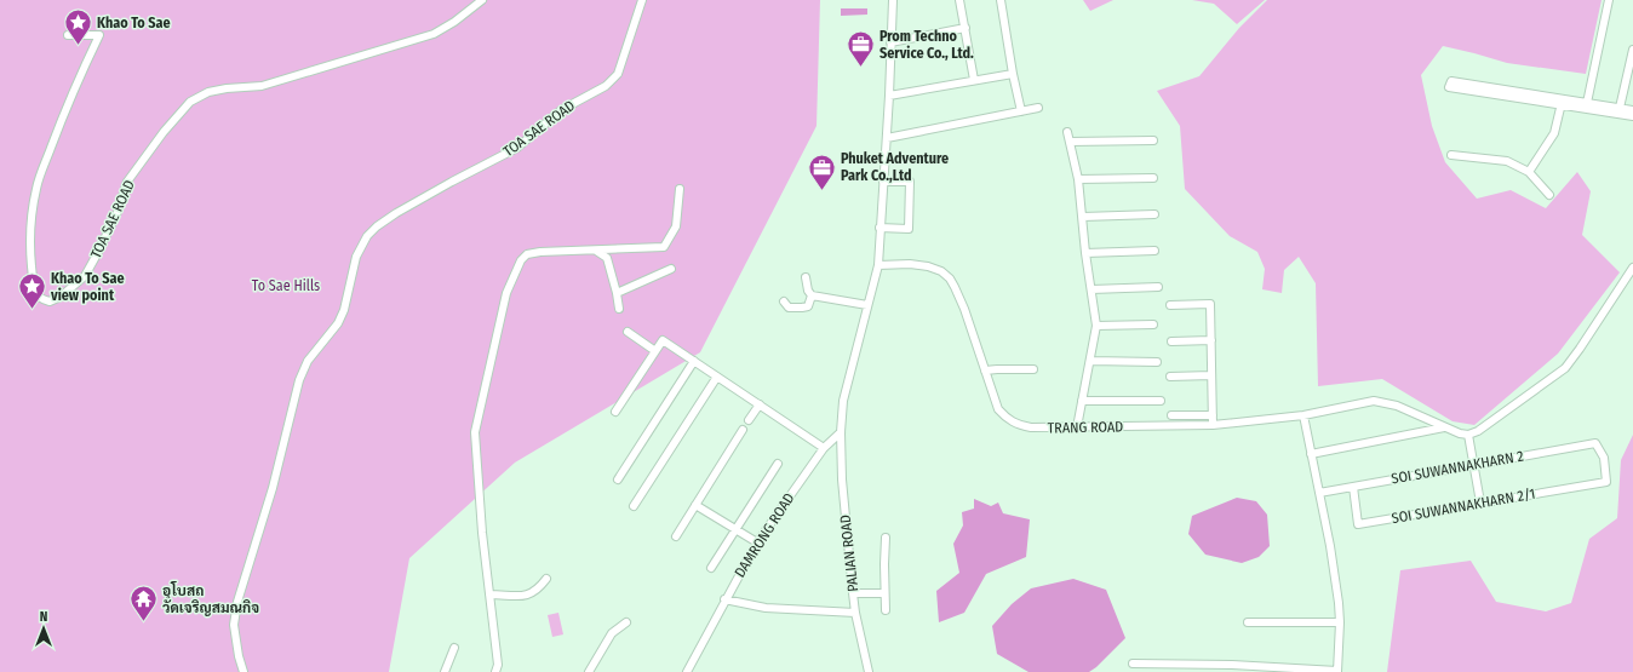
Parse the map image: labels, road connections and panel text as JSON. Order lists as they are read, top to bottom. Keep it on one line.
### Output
{"streets":{"street":["TOA SAE ROAD","TRANG ROAD","SOI SUWANNAKHARN 2","SOI SUWANNAKHARN 2/1","DAMRONG ROAD","PALIAN ROAD"]},"crossings":[["SOI SUWANNAKHARN 2","SOI SUWANNAKHARN 2/1"],["DAMRONG ROAD","PALIAN ROAD"]],"parks":["To Sae Hills"],"places":{"place":["Khao To Sae","Khao To Sae view point"],"office":["Prom Techno Service Co., Ltd.","Phuket Adventure Park Co.,Ltd"],"temple":["อุโบสถ วัดเจริญสมณกิจ"]},"north":"top"}
